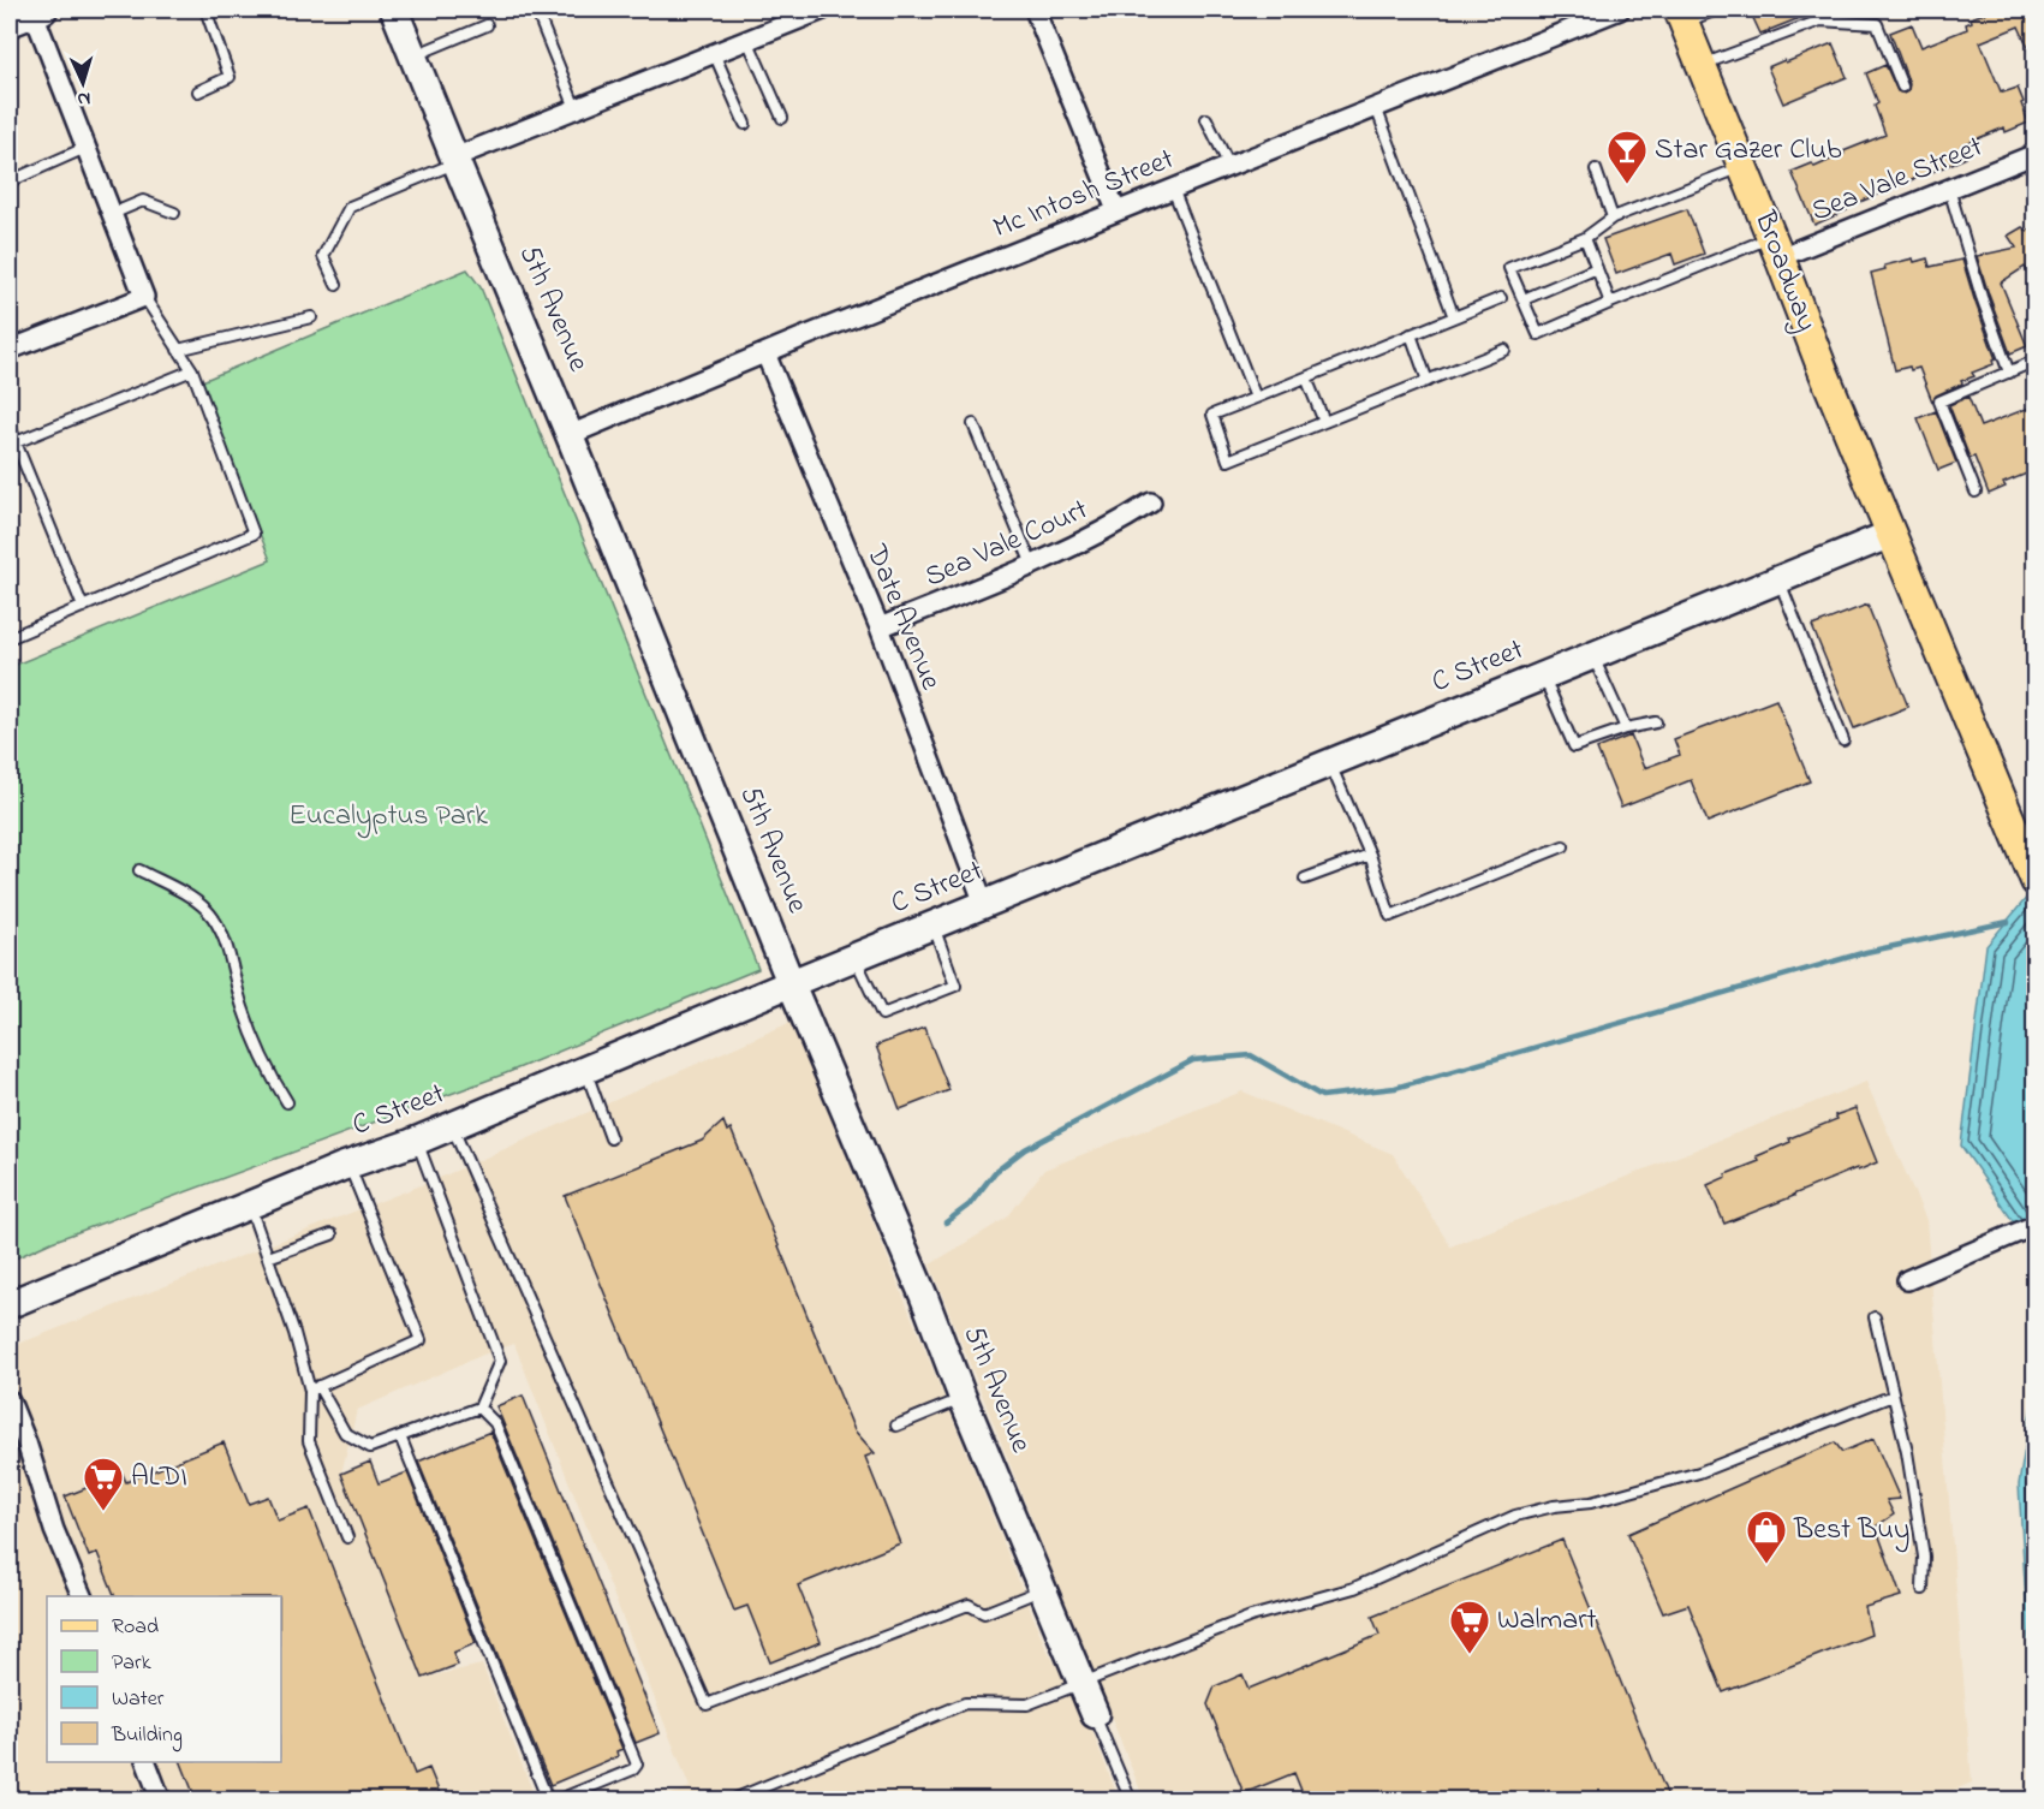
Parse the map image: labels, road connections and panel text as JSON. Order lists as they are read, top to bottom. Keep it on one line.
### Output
{"streets":{"main road":["Broadway","5th Avenue","C Street"],"street":["Sea Vale Street","Mc Intosh Street","Sea Vale Court","Date Avenue"]},"crossings":[["Sea Vale Street","Broadway"],["Mc Intosh Street","5th Avenue"],["Mc Intosh Street","Date Avenue"],["Broadway","C Street"],["5th Avenue","C Street"],["Sea Vale Court","Date Avenue"],["Date Avenue","C Street"]],"parks":["Eucalyptus Park"],"places":{"bar":["Star Gazer Club"],"supermarket":["ALDI","Walmart"],"shop":["Best Buy"]},"legend":["Road","Park","Water","Building"],"north":"bottom"}
